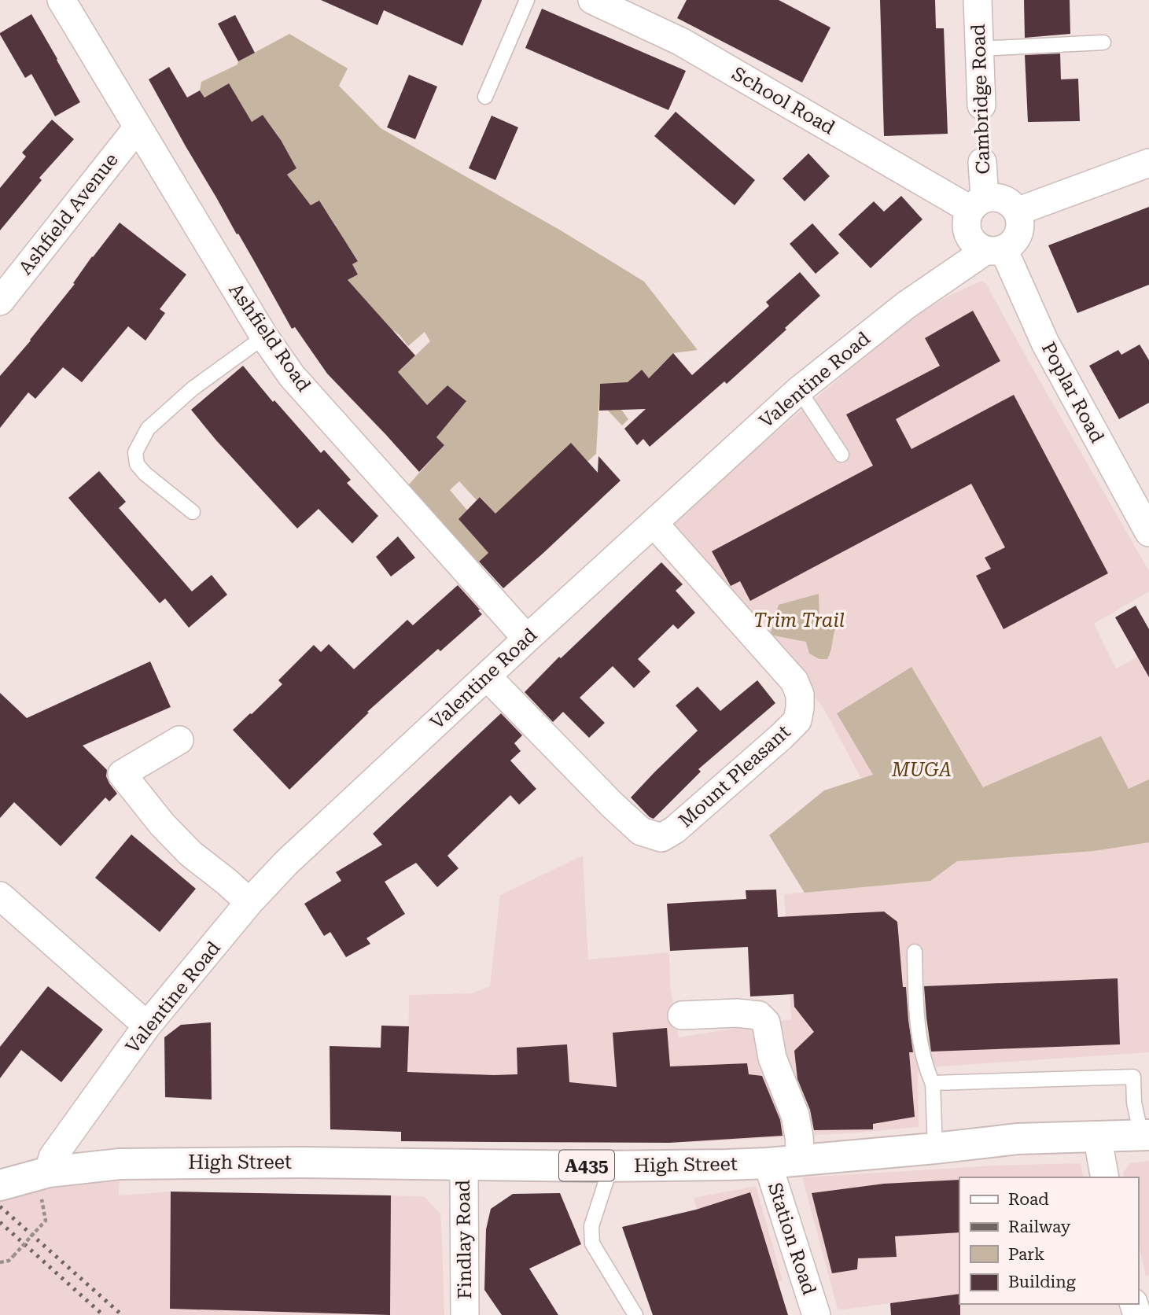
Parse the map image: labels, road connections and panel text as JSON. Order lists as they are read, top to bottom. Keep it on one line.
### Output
{"streets":{"highway":["High Street","A435"],"street":["Cambridge Road","School Road","Ashfield Avenue","Ashfield Road","Valentine Road","Poplar Road","Mount Pleasant","Station Road","Findlay Road"]},"crossings":[["Cambridge Road","School Road"],["Cambridge Road","Valentine Road"],["Cambridge Road","Poplar Road"],["School Road","Valentine Road"],["School Road","Poplar Road"],["Ashfield Avenue","Ashfield Road"],["Ashfield Road","Valentine Road"],["Valentine Road","Poplar Road"],["Valentine Road","Mount Pleasant"],["Valentine Road","High Street"],["High Street","Station Road"],["High Street","Findlay Road"]],"parks":["Trim Trail","MUGA"],"legend":["Road","Railway","Park","Building"]}
